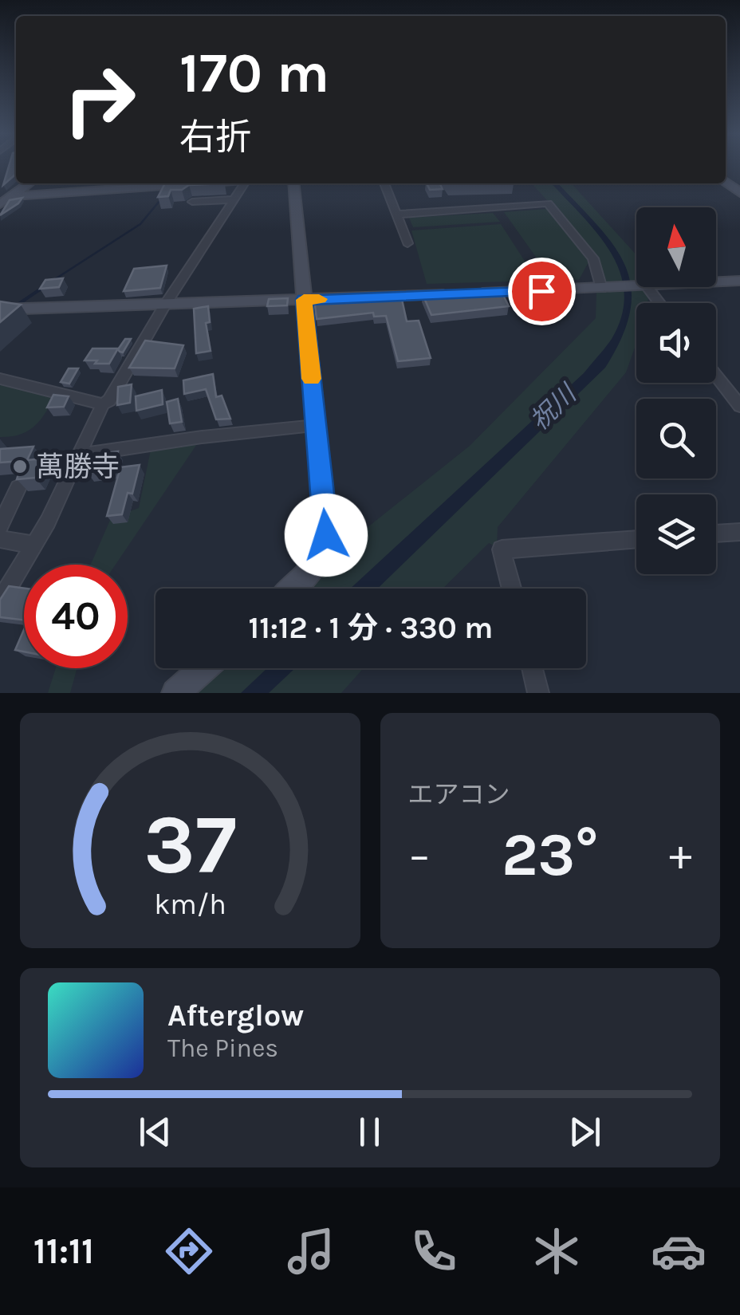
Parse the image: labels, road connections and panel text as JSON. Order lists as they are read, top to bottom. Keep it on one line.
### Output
{"water":["祝川"],"places":["萬勝寺"],"north":"top","page":{"turn":["170 m","右折"],"limit":"40","trip":"11:12 · 1 分 · 330 m","tile":"エアコン","heat":["−","23°","+"],"song":["Afterglow","The Pines"],"tabs":"11:11","gauge":["37","km/h"]}}
